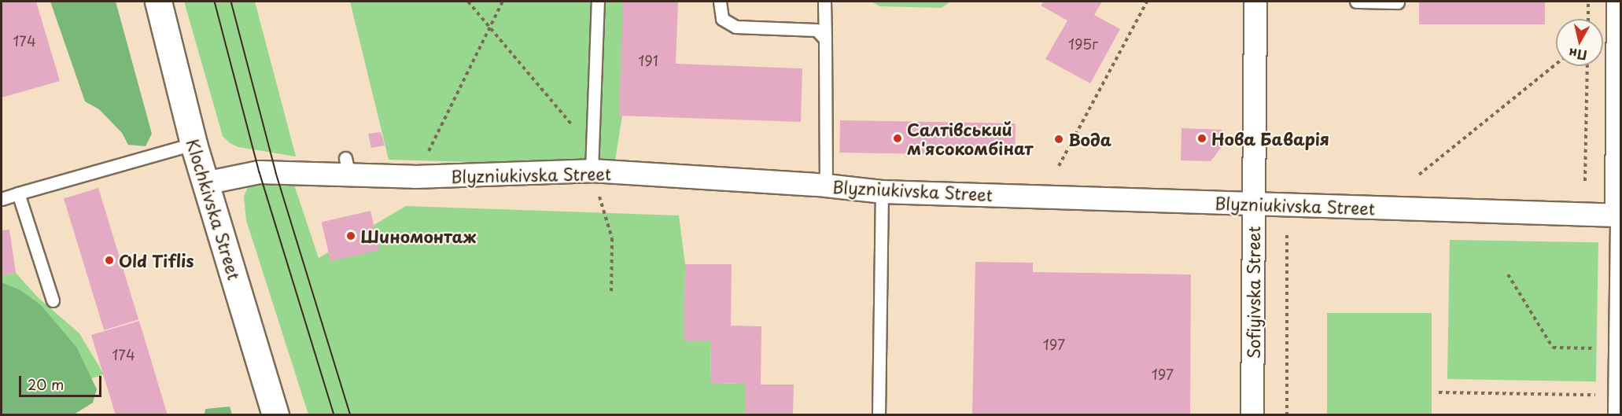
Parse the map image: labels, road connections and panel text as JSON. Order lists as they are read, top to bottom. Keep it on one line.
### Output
{"streets":{"main road":["Klochkivska Street"],"street":["Blyzniukivska Street","Sofiyivska Street"]},"crossings":[["Blyzniukivska Street","Klochkivska Street"],["Blyzniukivska Street","Sofiyivska Street"]],"places":["Салтівський м'ясокомбінат","Нова Баварія","Вода","Шиномонтаж","Old Tiflis"],"house_numbers":["174","195г","191","197","174","197"],"scale_bar":"20 m","north":"bottom"}
